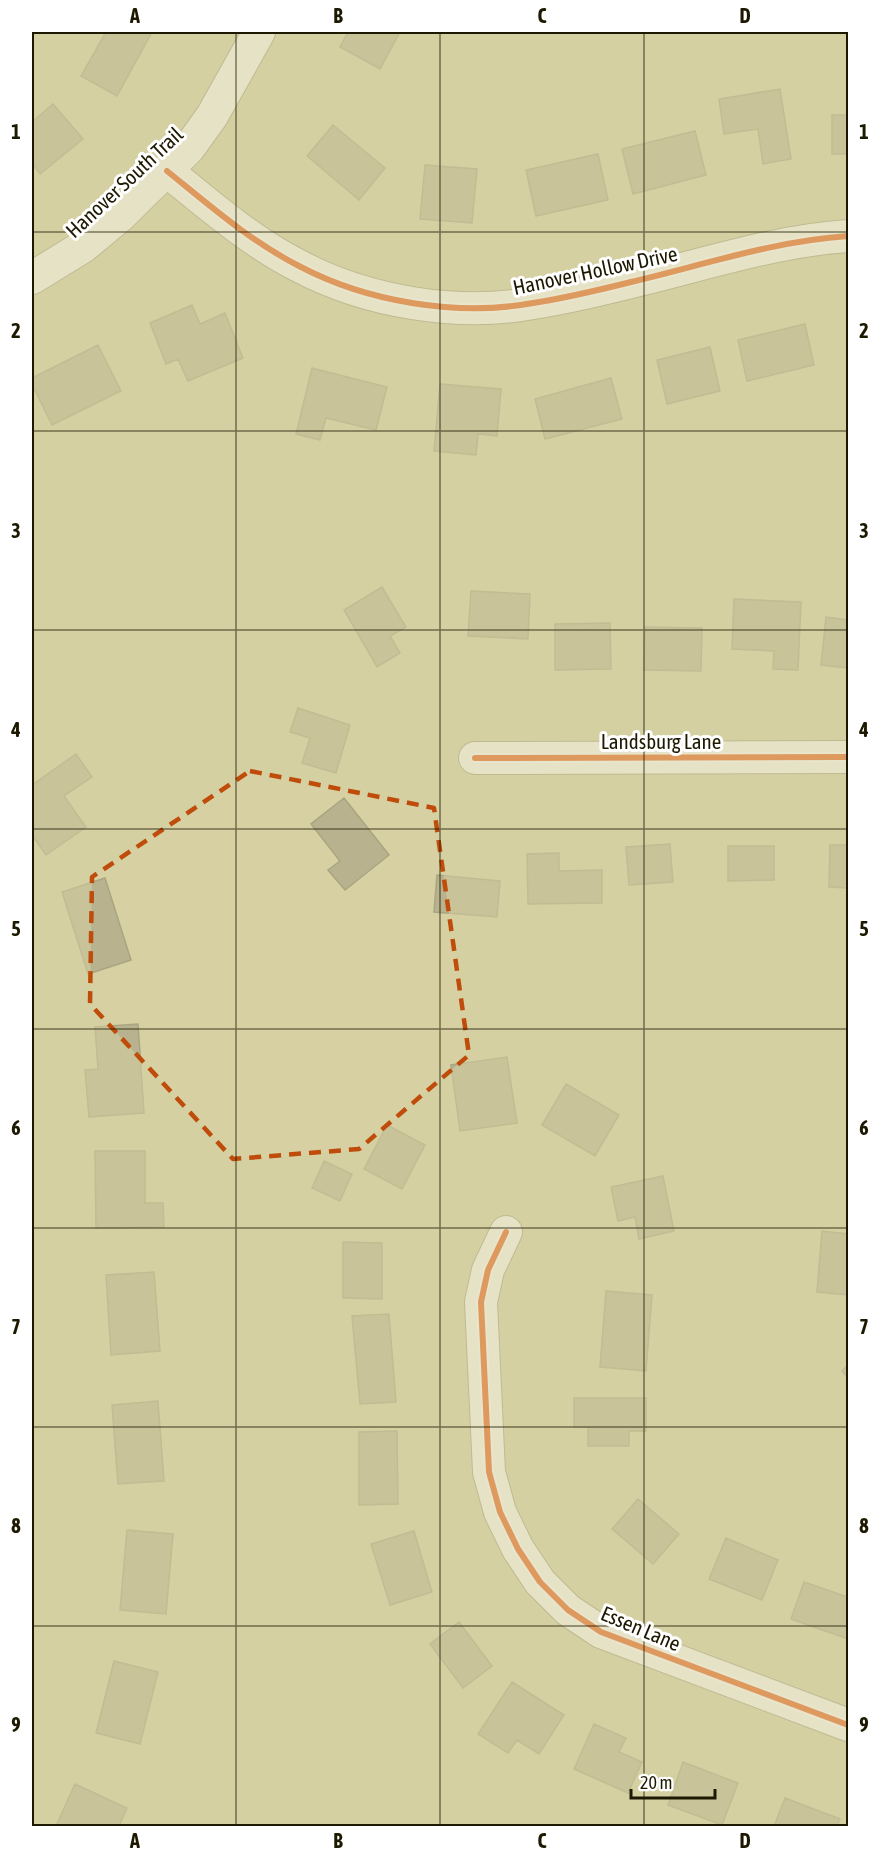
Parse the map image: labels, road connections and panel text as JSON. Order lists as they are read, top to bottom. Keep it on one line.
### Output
{"streets":{"street":["Hanover South Trail","Hanover Hollow Drive","Landsburg Lane","Essen Lane"]},"crossings":[["Hanover South Trail","Hanover Hollow Drive"]],"scale_bar":"20 m","grid":{"columns":["A","B","C","D"],"rows":["1","2","3","4","5","6","7","8","9"]}}
